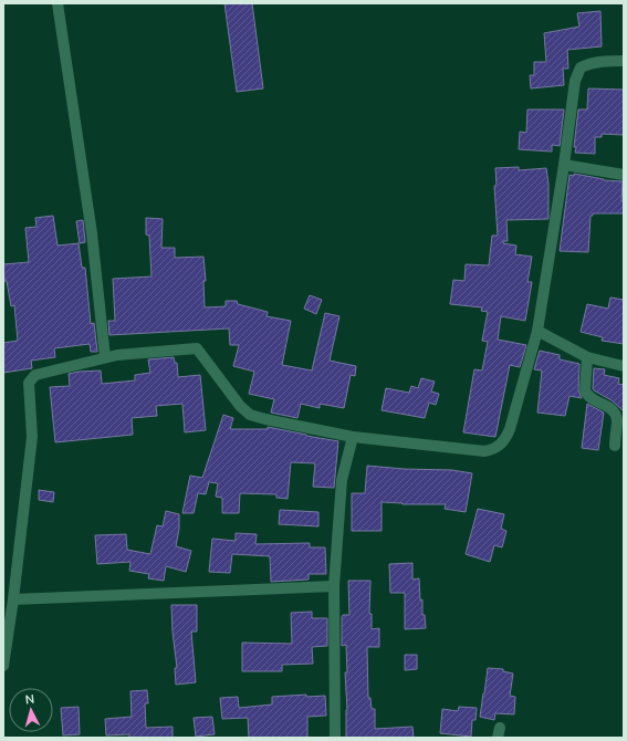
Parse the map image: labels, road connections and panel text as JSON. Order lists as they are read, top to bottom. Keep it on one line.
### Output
{"north":"top"}
